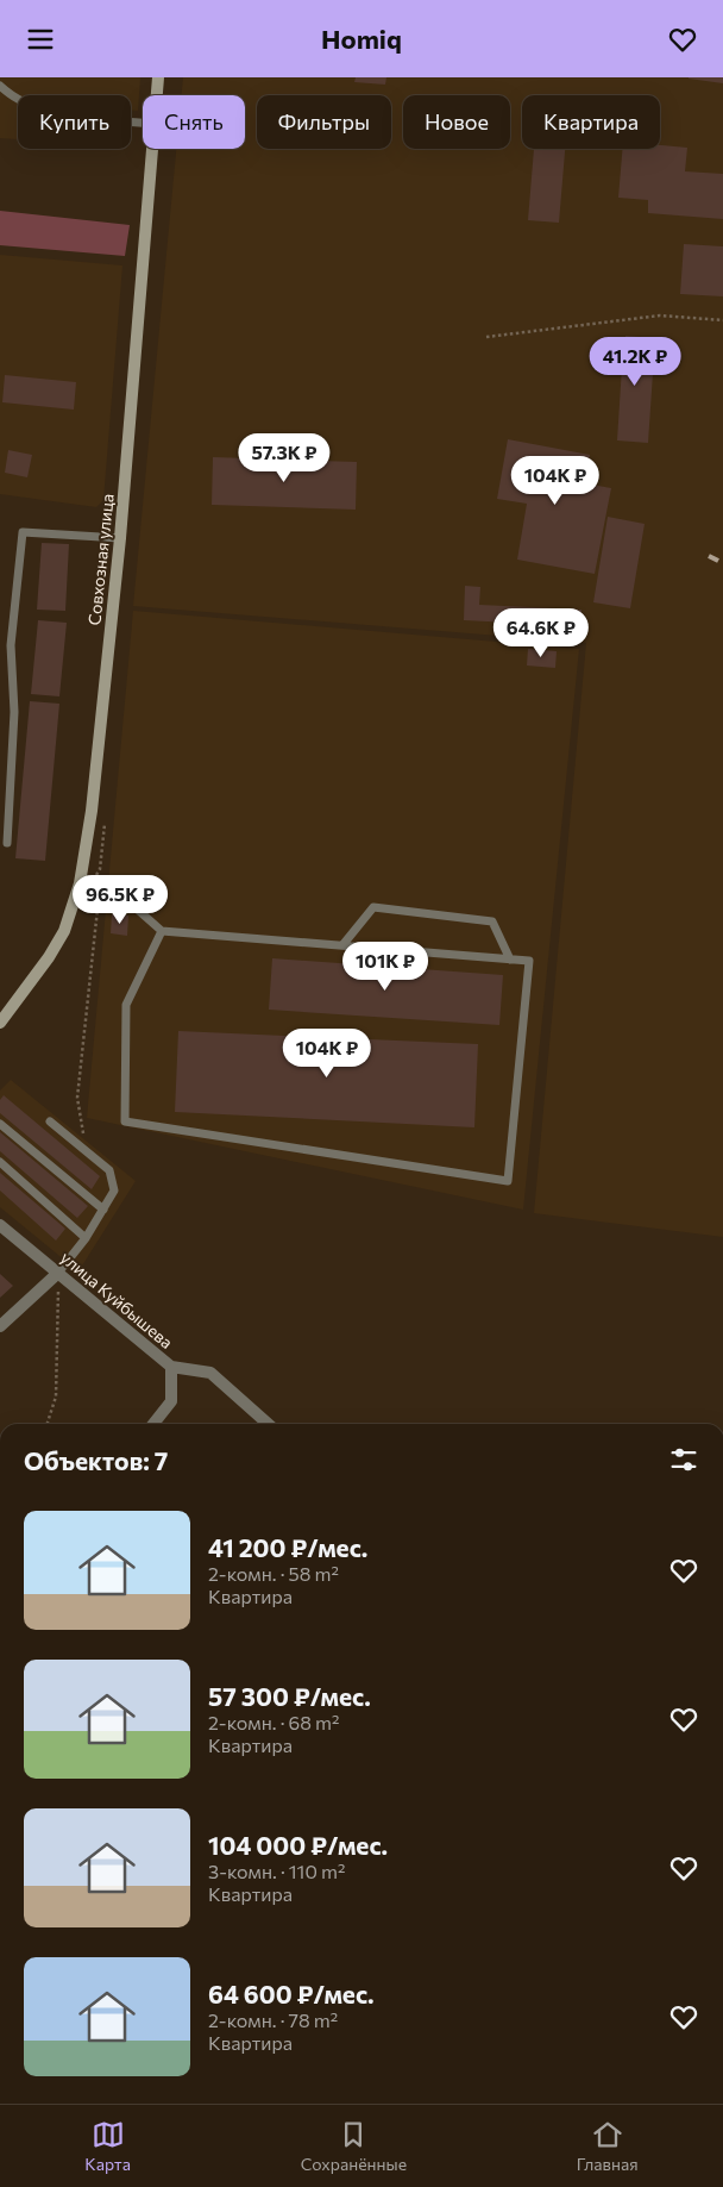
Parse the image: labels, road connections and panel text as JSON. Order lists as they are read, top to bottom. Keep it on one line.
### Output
{"streets":{"street":["Совхозная улица","улица Куйбышева"]},"page":{"header":"Homiq","chip":["Купить","Снять","Фильтры","Новое","Квартира"],"price":["41.2K ₽","57.3K ₽","104K ₽","64.6K ₽","96.5K ₽","101K ₽","104K ₽"],"heading":"Объектов: 7","list":[{"name":"41 200 ₽/мес.","note":"2-комн. · 58 m² · Квартира"},{"name":"57 300 ₽/мес.","note":"2-комн. · 68 m² · Квартира"},{"name":"104 000 ₽/мес.","note":"3-комн. · 110 m² · Квартира"},{"name":"64 600 ₽/мес.","note":"2-комн. · 78 m² · Квартира"}],"tabs":["Карта","Сохранённые","Главная"]}}
